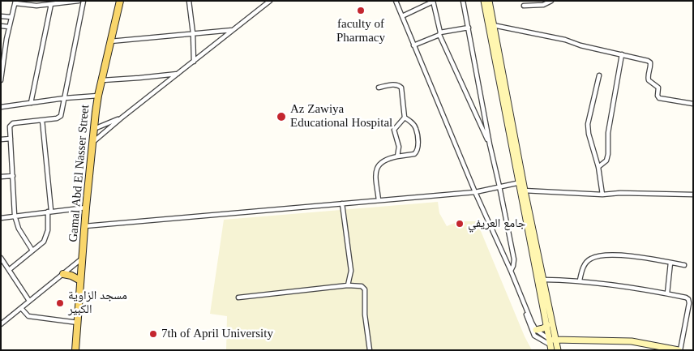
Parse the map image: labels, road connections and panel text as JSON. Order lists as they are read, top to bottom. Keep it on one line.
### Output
{"streets":{"main road":["Gamal Abd El Nasser Street"]},"places":["faculty of Pharmacy","Az Zawiya Educational Hospital","جامع العريفي","مسجد الزاوية الكبير","7th of April University"]}
